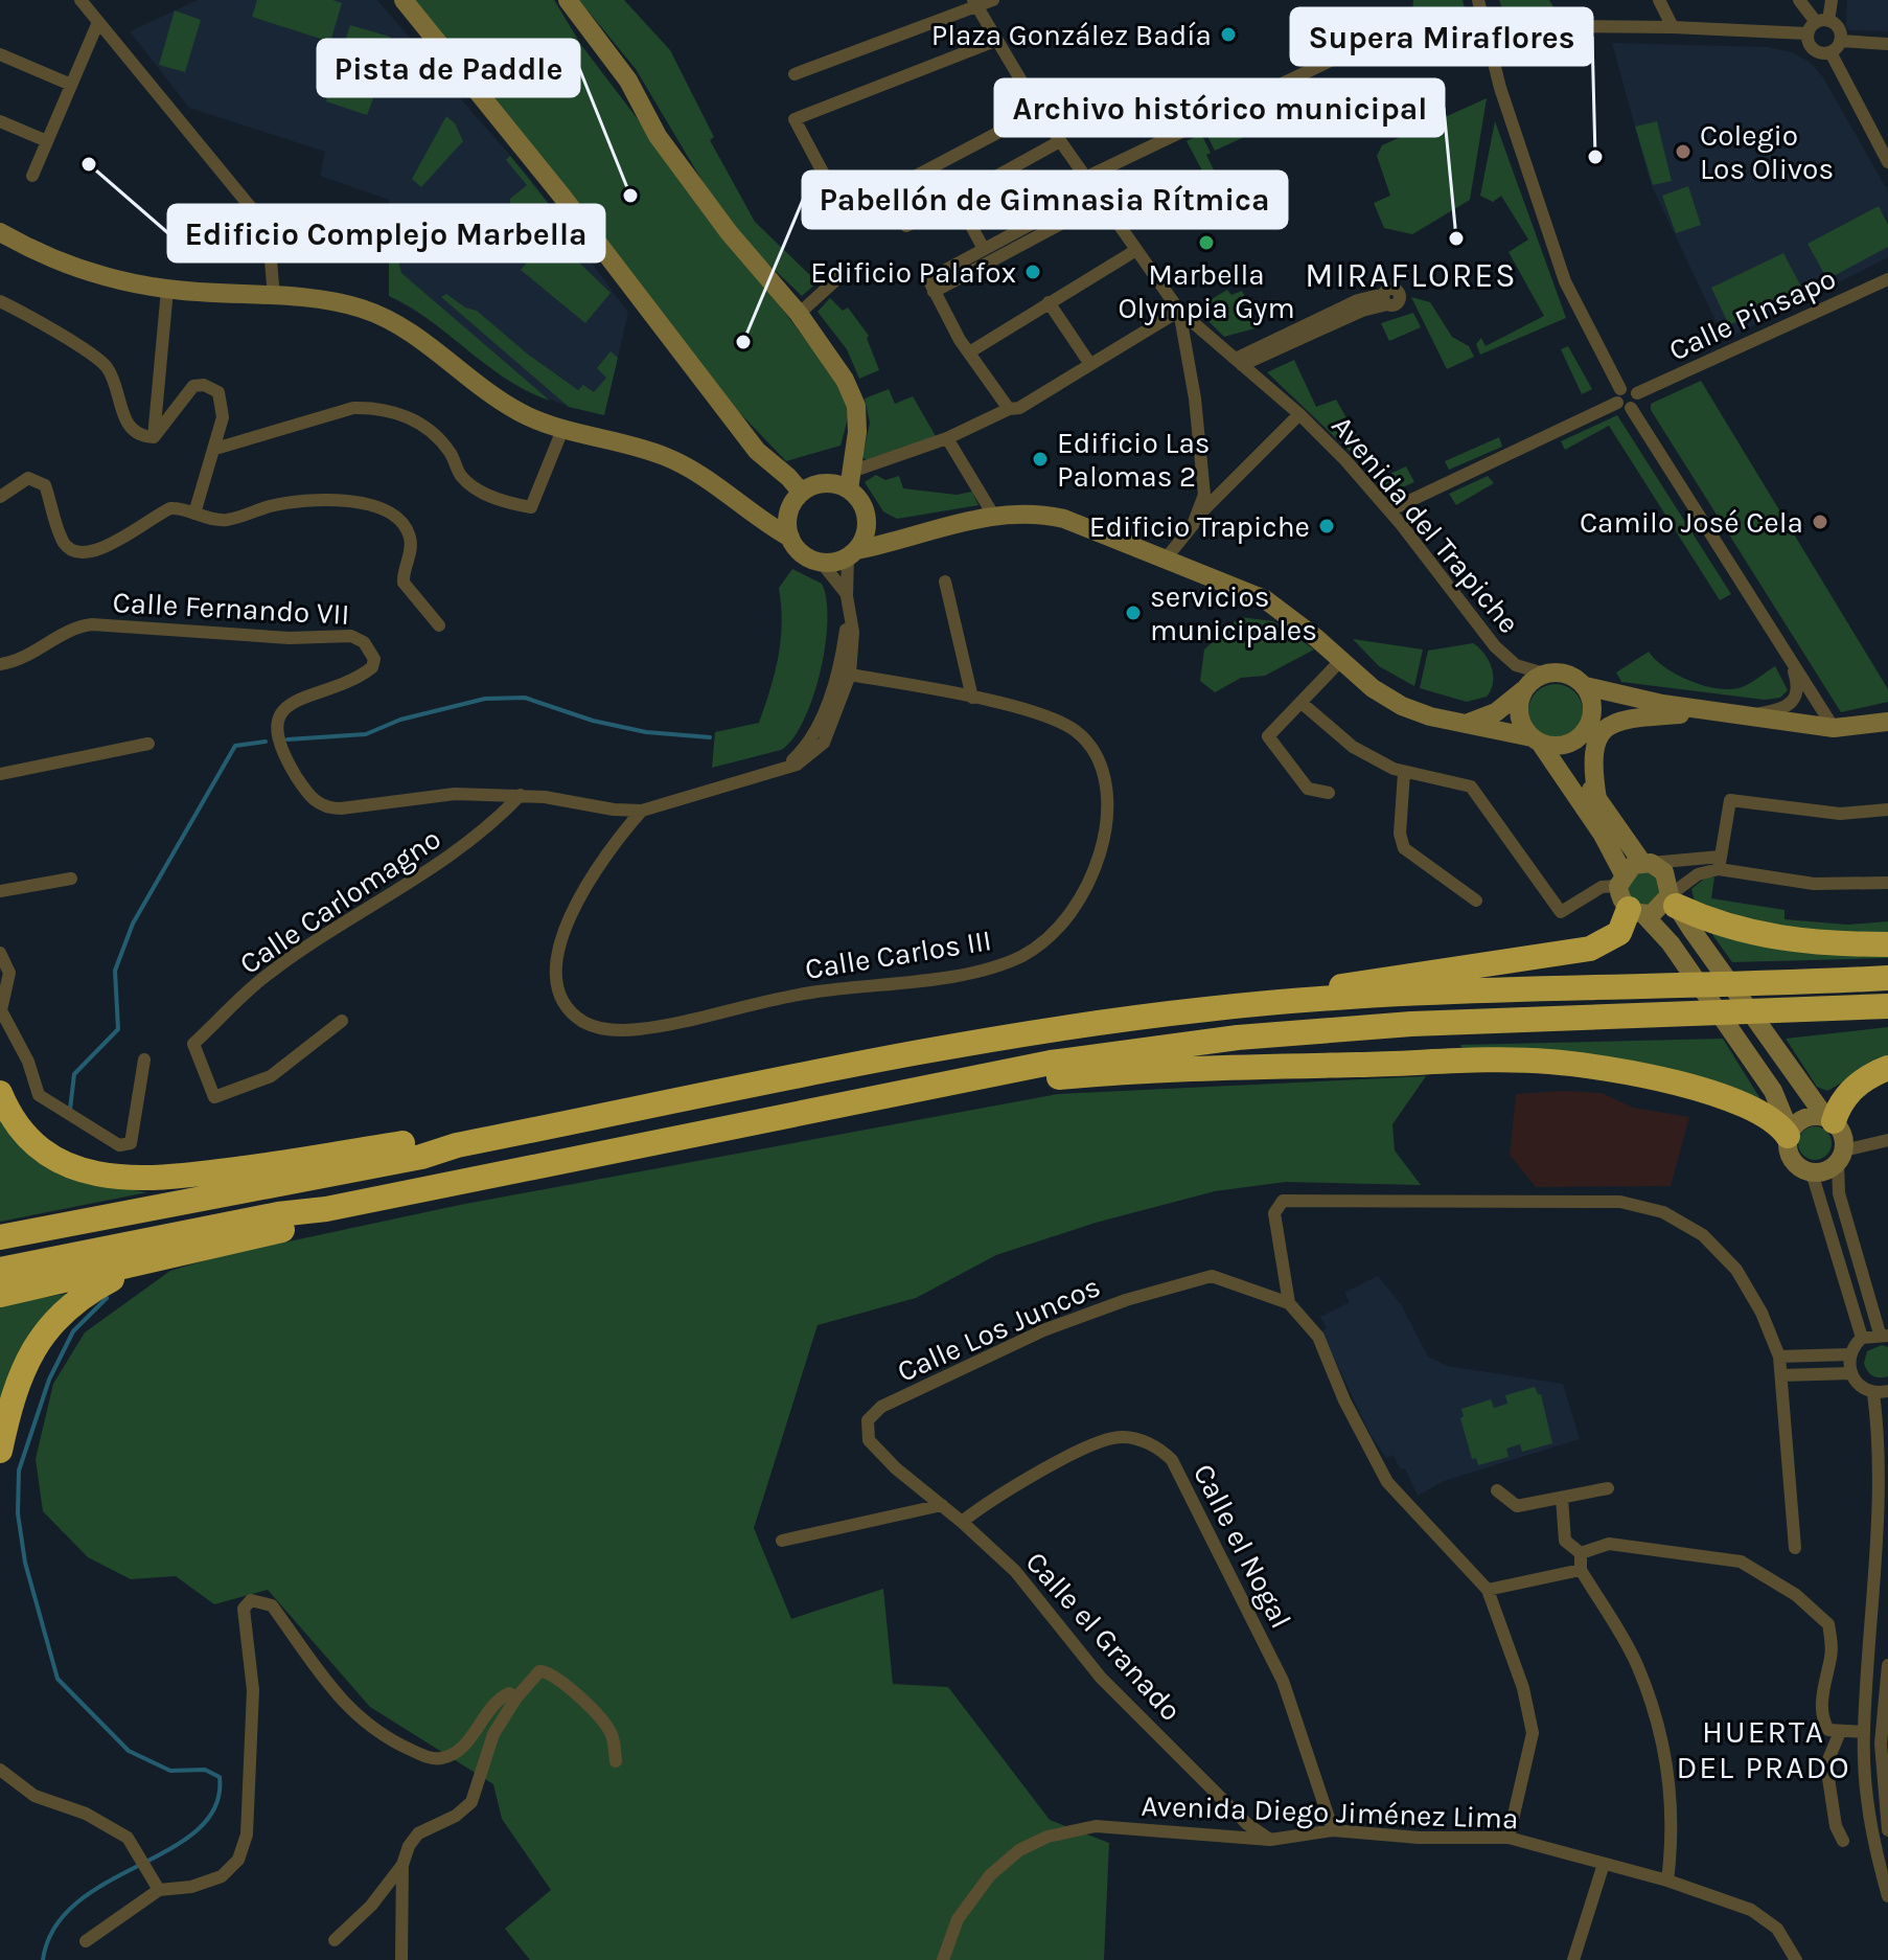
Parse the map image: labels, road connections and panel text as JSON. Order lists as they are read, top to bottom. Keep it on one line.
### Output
{"streets":{"street":["Calle Pinsapo","Avenida del Trapiche","Calle Fernando VII","Calle Carlomagno","Calle Carlos III","Calle Los Juncos","Calle el Nogal","Calle el Granado","Avenida Diego Jiménez Lima"]},"crossings":[["Calle Fernando VII","Calle Carlomagno"],["Calle Fernando VII","Calle Carlos III"],["Calle Los Juncos","Calle el Granado"],["Calle el Nogal","Calle el Granado"],["Calle el Nogal","Avenida Diego Jiménez Lima"],["Calle el Granado","Avenida Diego Jiménez Lima"]],"districts":["MIRAFLORES","HUERTA DEL PRADO"],"places":["Plaza González Badía","Colegio Los Olivos","Supera Miraflores","Edificio Complejo Marbella","Pista de Paddle","Archivo histórico municipal","Marbella Olympia Gym","Edificio Palafox","Pabellón de Gimnasia Rítmica","Edificio Las Palomas 2","Camilo José Cela","Edificio Trapiche","servicios municipales"]}
